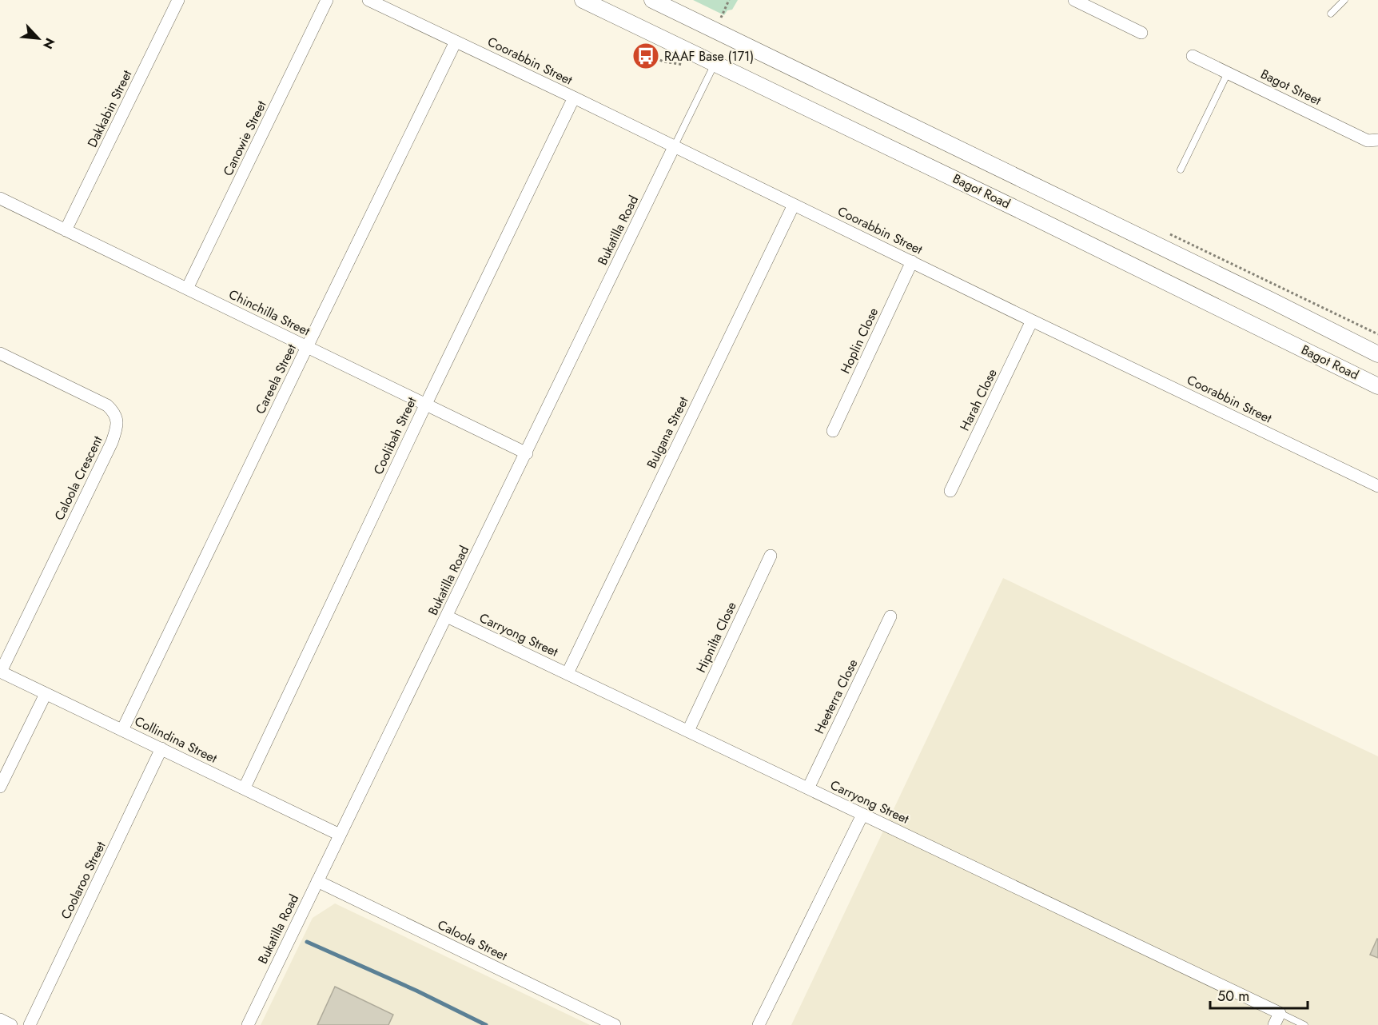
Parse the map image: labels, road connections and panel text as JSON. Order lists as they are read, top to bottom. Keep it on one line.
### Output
{"streets":{"main road":["Bagot Road"],"street":["Coorabbin Street","Bagot Street","Dakkabin Street","Canowie Street","Bukatilla Road","Chinchilla Street","Hoplin Close","Careela Street","Harah Close","Bulgana Street","Coolibah Street","Caloola Crescent","Carryong Street","Hipnilta Close","Heeterra Close","Collindina Street","Coolaroo Street","Caloola Street"]},"crossings":[["Coorabbin Street","Bukatilla Road"],["Coorabbin Street","Hoplin Close"],["Coorabbin Street","Careela Street"],["Coorabbin Street","Harah Close"],["Coorabbin Street","Bulgana Street"],["Coorabbin Street","Coolibah Street"],["Dakkabin Street","Chinchilla Street"],["Canowie Street","Chinchilla Street"],["Bukatilla Road","Chinchilla Street"],["Bukatilla Road","Carryong Street"],["Bukatilla Road","Collindina Street"],["Bukatilla Road","Caloola Street"],["Chinchilla Street","Careela Street"],["Chinchilla Street","Coolibah Street"],["Careela Street","Collindina Street"],["Bulgana Street","Carryong Street"],["Coolibah Street","Collindina Street"],["Caloola Crescent","Collindina Street"],["Carryong Street","Hipnilta Close"],["Carryong Street","Heeterra Close"],["Collindina Street","Coolaroo Street"]],"places":{"bus stop":["RAAF Base (171)"]},"scale_bar":"50 m","north":"bottom right"}
